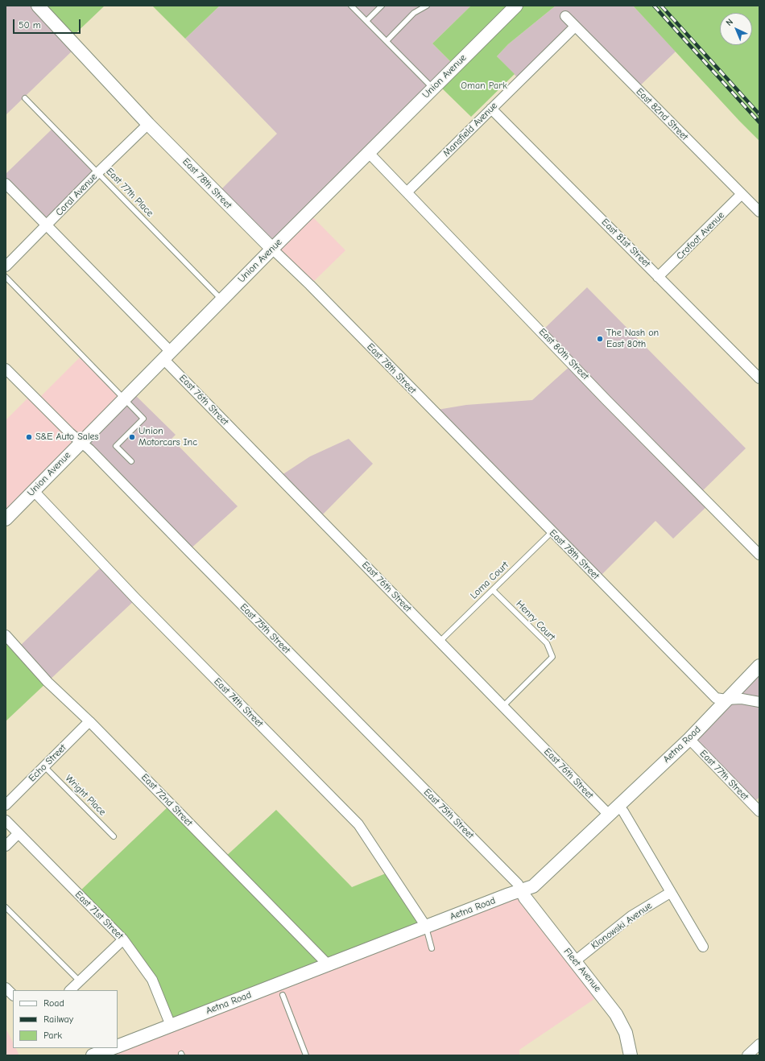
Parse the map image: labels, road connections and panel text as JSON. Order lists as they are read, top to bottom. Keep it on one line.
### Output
{"streets":{"main road":["Union Avenue","East 78th Street","Aetna Road","Fleet Avenue"],"street":["East 82nd Street","Mansfield Avenue","Coral Avenue","Crofoot Avenue","East 81st Street","East 80th Street","East 76th Street","East 75th Street","East 74th Street","Echo Street","East 77th Street","East 72nd Street","East 71st Street","Klonowski Avenue"],"lane":["East 77th Place","Loma Court","Henry Court","Wright Place"]},"crossings":[["Union Avenue","East 78th Street"],["Union Avenue","East 77th Place"],["Union Avenue","East 80th Street"],["Union Avenue","East 76th Street"],["Union Avenue","East 75th Street"],["Union Avenue","East 74th Street"],["East 82nd Street","Mansfield Avenue"],["East 82nd Street","Crofoot Avenue"],["Mansfield Avenue","East 81st Street"],["Mansfield Avenue","East 80th Street"],["East 78th Street","Coral Avenue"],["East 78th Street","Loma Court"],["East 78th Street","Aetna Road"],["East 77th Place","Coral Avenue"],["Coral Avenue","East 76th Street"],["Crofoot Avenue","East 81st Street"],["East 76th Street","Loma Court"],["East 76th Street","Henry Court"],["East 76th Street","Aetna Road"],["East 76th Street","Klonowski Avenue"],["Loma Court","Henry Court"],["East 75th Street","Aetna Road"],["East 75th Street","Fleet Avenue"],["East 74th Street","Aetna Road"],["Aetna Road","East 77th Street"],["Aetna Road","East 72nd Street"],["Aetna Road","East 71st Street"],["Aetna Road","Fleet Avenue"],["Echo Street","Wright Place"],["Echo Street","East 72nd Street"],["Klonowski Avenue","Fleet Avenue"]],"parks":["Oman Park"],"places":["The Nash on East 80th","S&E Auto Sales","Union Motorcars Inc"],"legend":["Road","Railway","Park"],"scale_bar":"50 m","north":"top left"}
